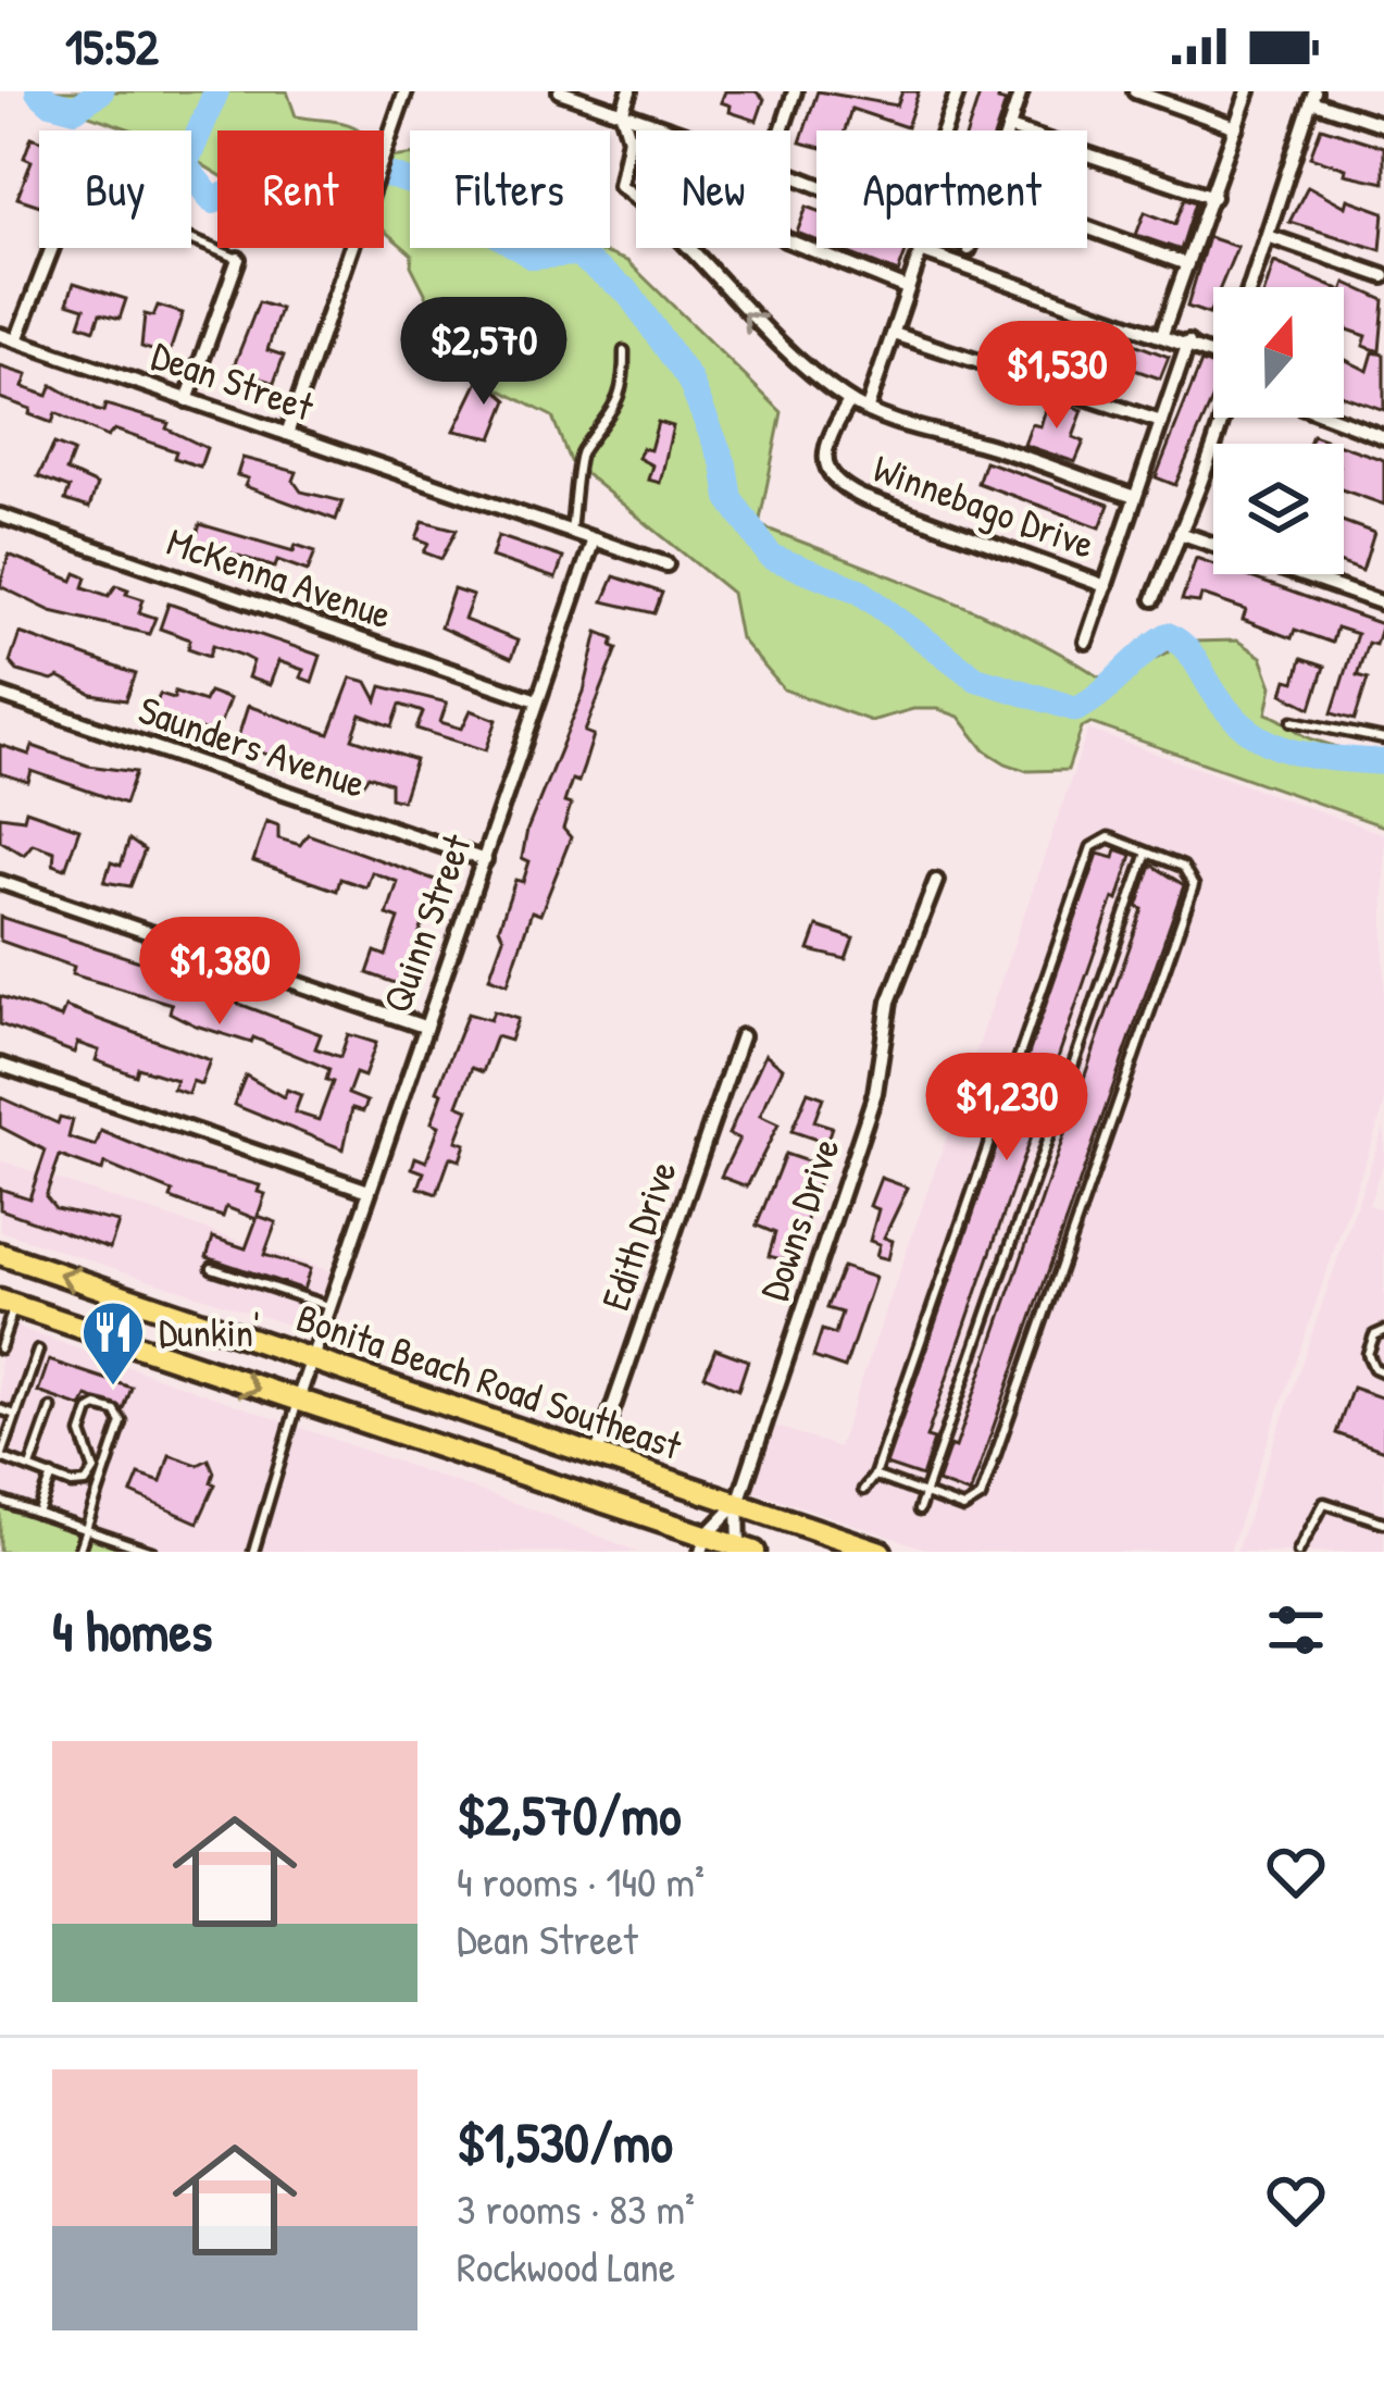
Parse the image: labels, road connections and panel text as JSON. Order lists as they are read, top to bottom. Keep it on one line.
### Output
{"streets":{"main road":["Bonita Beach Road Southeast"],"street":["Dean Street","Winnebago Drive","McKenna Avenue","Saunders Avenue","Quinn Street","Downs Drive","Edith Drive"]},"crossings":[["Dean Street","Quinn Street"],["McKenna Avenue","Quinn Street"],["Saunders Avenue","Quinn Street"],["Quinn Street","Bonita Beach Road Southeast"],["Downs Drive","Bonita Beach Road Southeast"],["Edith Drive","Bonita Beach Road Southeast"]],"places":{"restaurant":["Dunkin'"]},"north":"top","page":{"status":"15:52","chip":["Buy","Rent","Filters","New","Apartment"],"price":["$2,570","$1,530","$1,380","$1,230"],"heading":"4 homes","list":[{"name":"$2,570/mo","note":"4 rooms · 140 m² · Dean Street"},{"name":"$1,530/mo","note":"3 rooms · 83 m² · Rockwood Lane"}]}}
